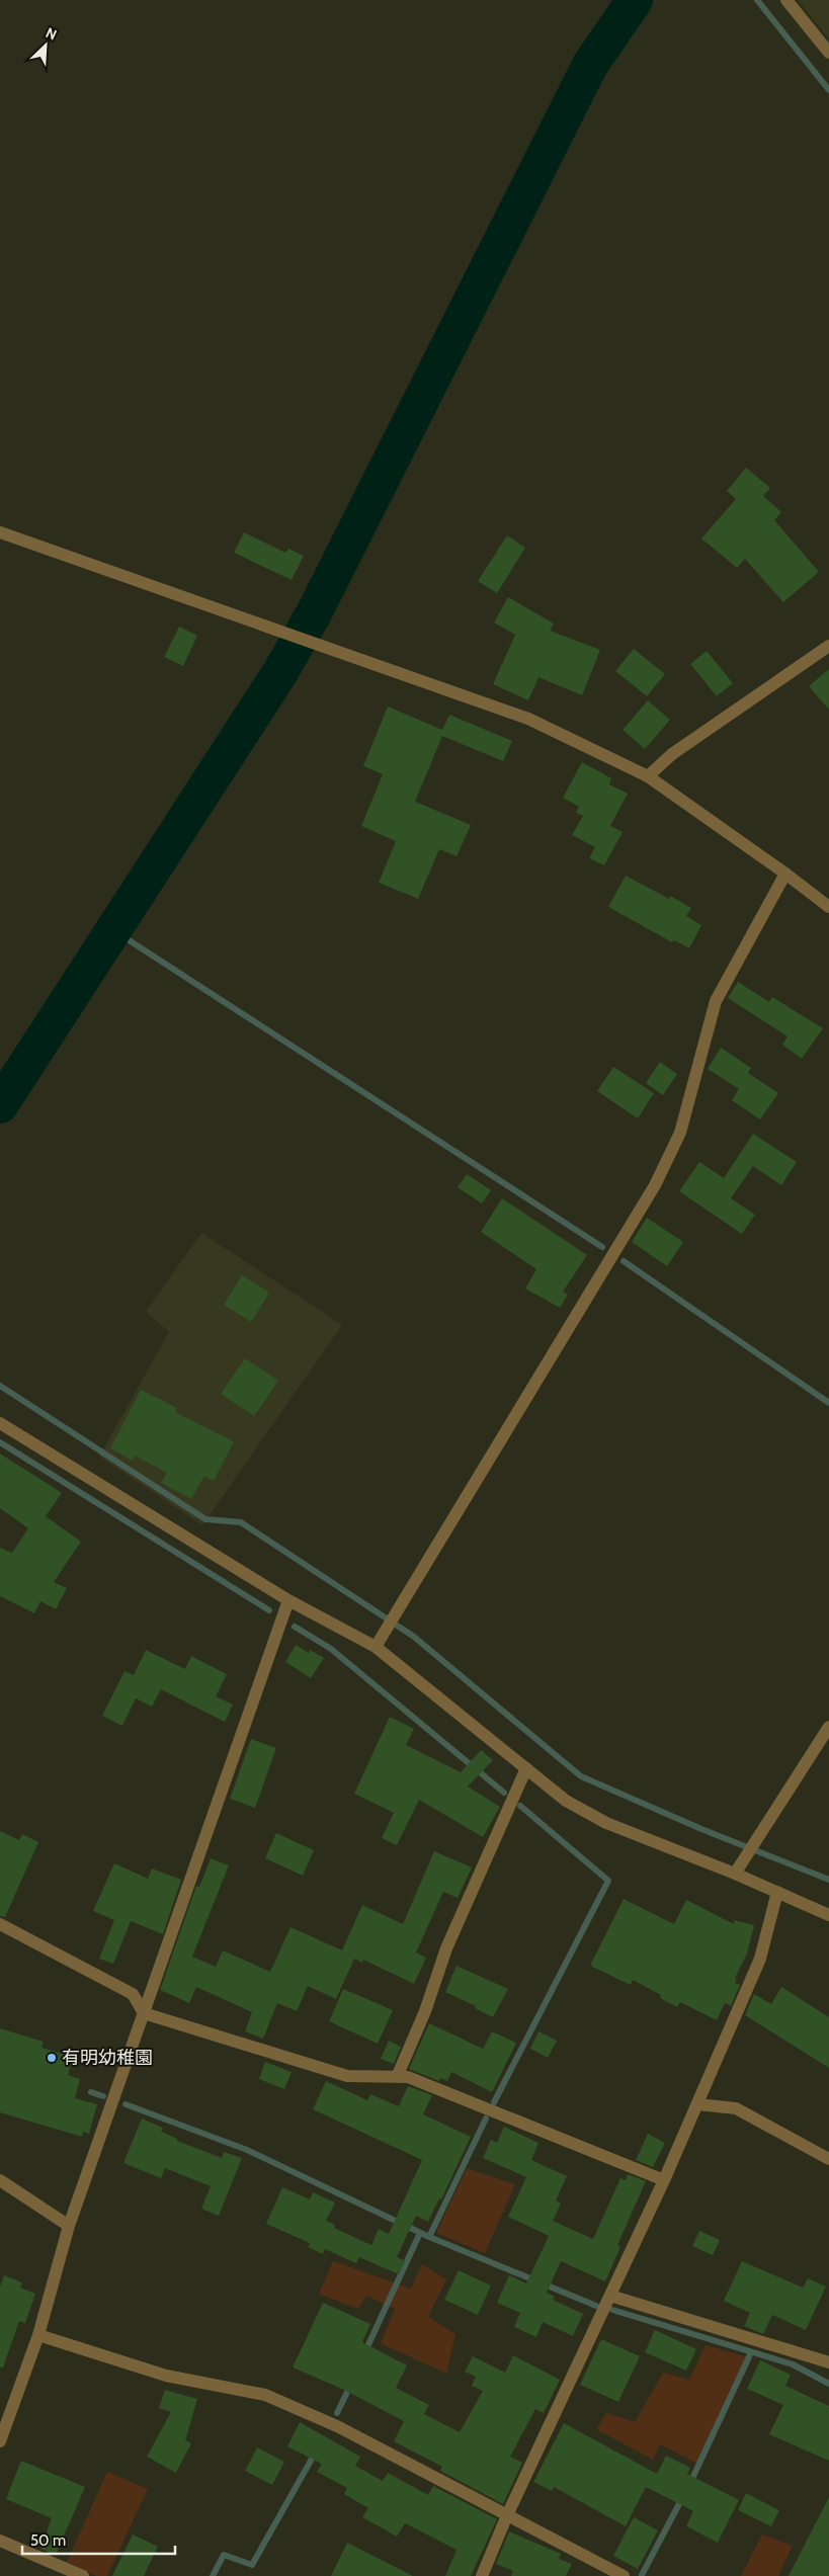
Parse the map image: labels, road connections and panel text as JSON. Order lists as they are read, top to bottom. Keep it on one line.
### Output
{"places":["有明幼稚園"],"scale_bar":"50 m","north":"top right"}
